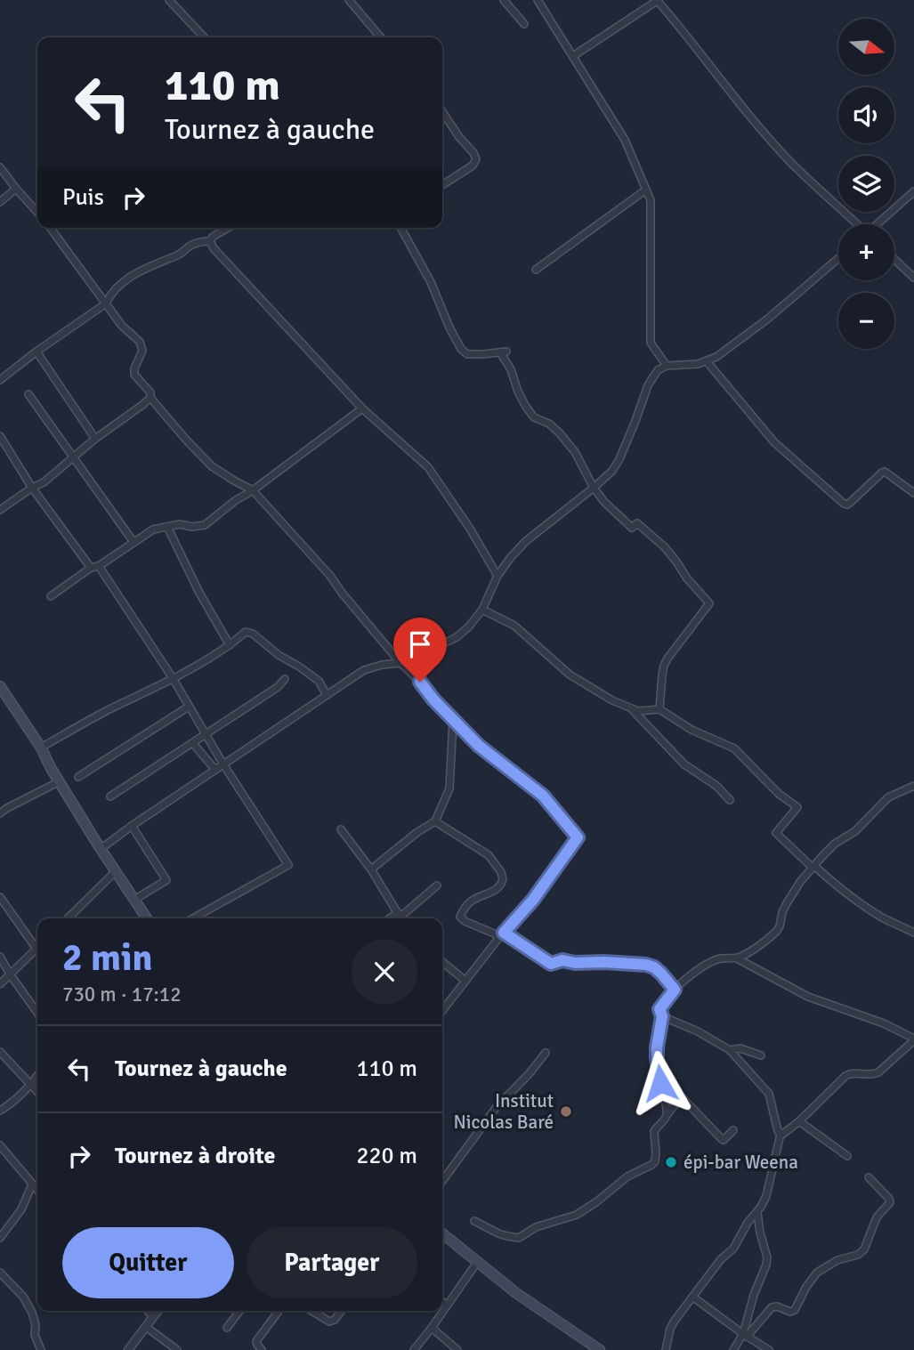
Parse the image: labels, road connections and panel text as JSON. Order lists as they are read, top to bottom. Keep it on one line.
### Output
{"places":["Institut Nicolas Baré","épi-bar Weena"],"north":"right","page":{"map_buttons":["+","−"],"turn":["110 m","Tournez à gauche"],"then":"Puis","heading":["2 min","730 m · 17:12"],"list":[{"name":"Tournez à gauche","value":"110 m"},{"name":"Tournez à droite","value":"220 m"}],"buttons":["Quitter","Partager"]}}
